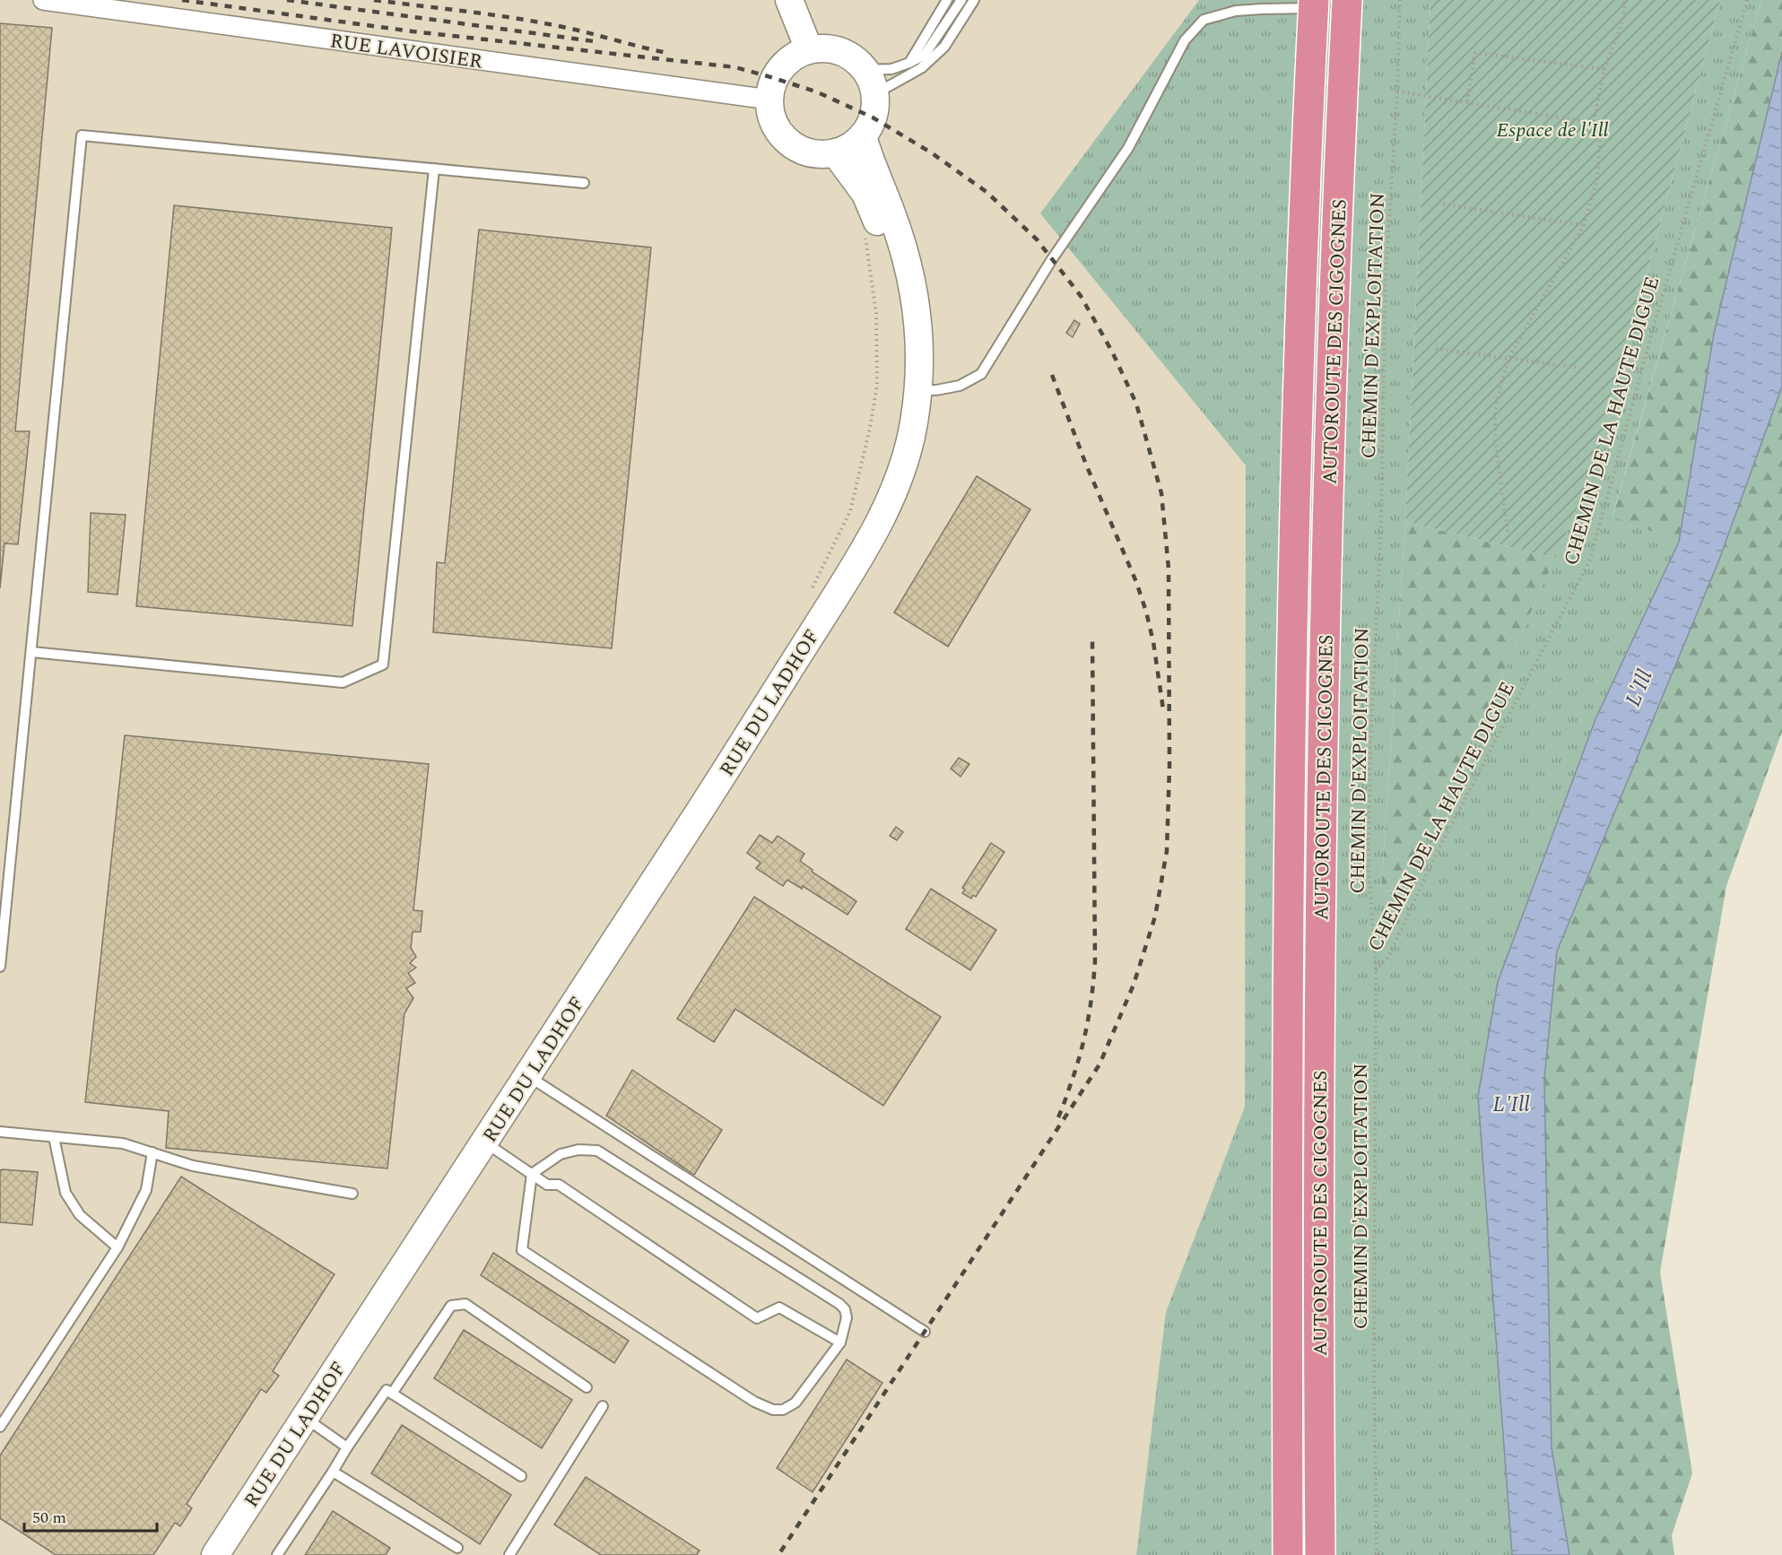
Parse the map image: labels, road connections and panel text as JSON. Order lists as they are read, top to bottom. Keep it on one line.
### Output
{"streets":{"highway":["AUTOROUTE DES CIGOGNES"],"main road":["RUE DU LADHOF"],"street":["RUE LAVOISIER"],"path":["CHEMIN D'EXPLOITATION","CHEMIN DE LA HAUTE DIGUE"]},"crossings":[["RUE LAVOISIER","RUE DU LADHOF"],["CHEMIN D'EXPLOITATION","CHEMIN DE LA HAUTE DIGUE"]],"water":["L'Ill"],"parks":["Espace de l'Ill"],"scale_bar":"50 m"}
